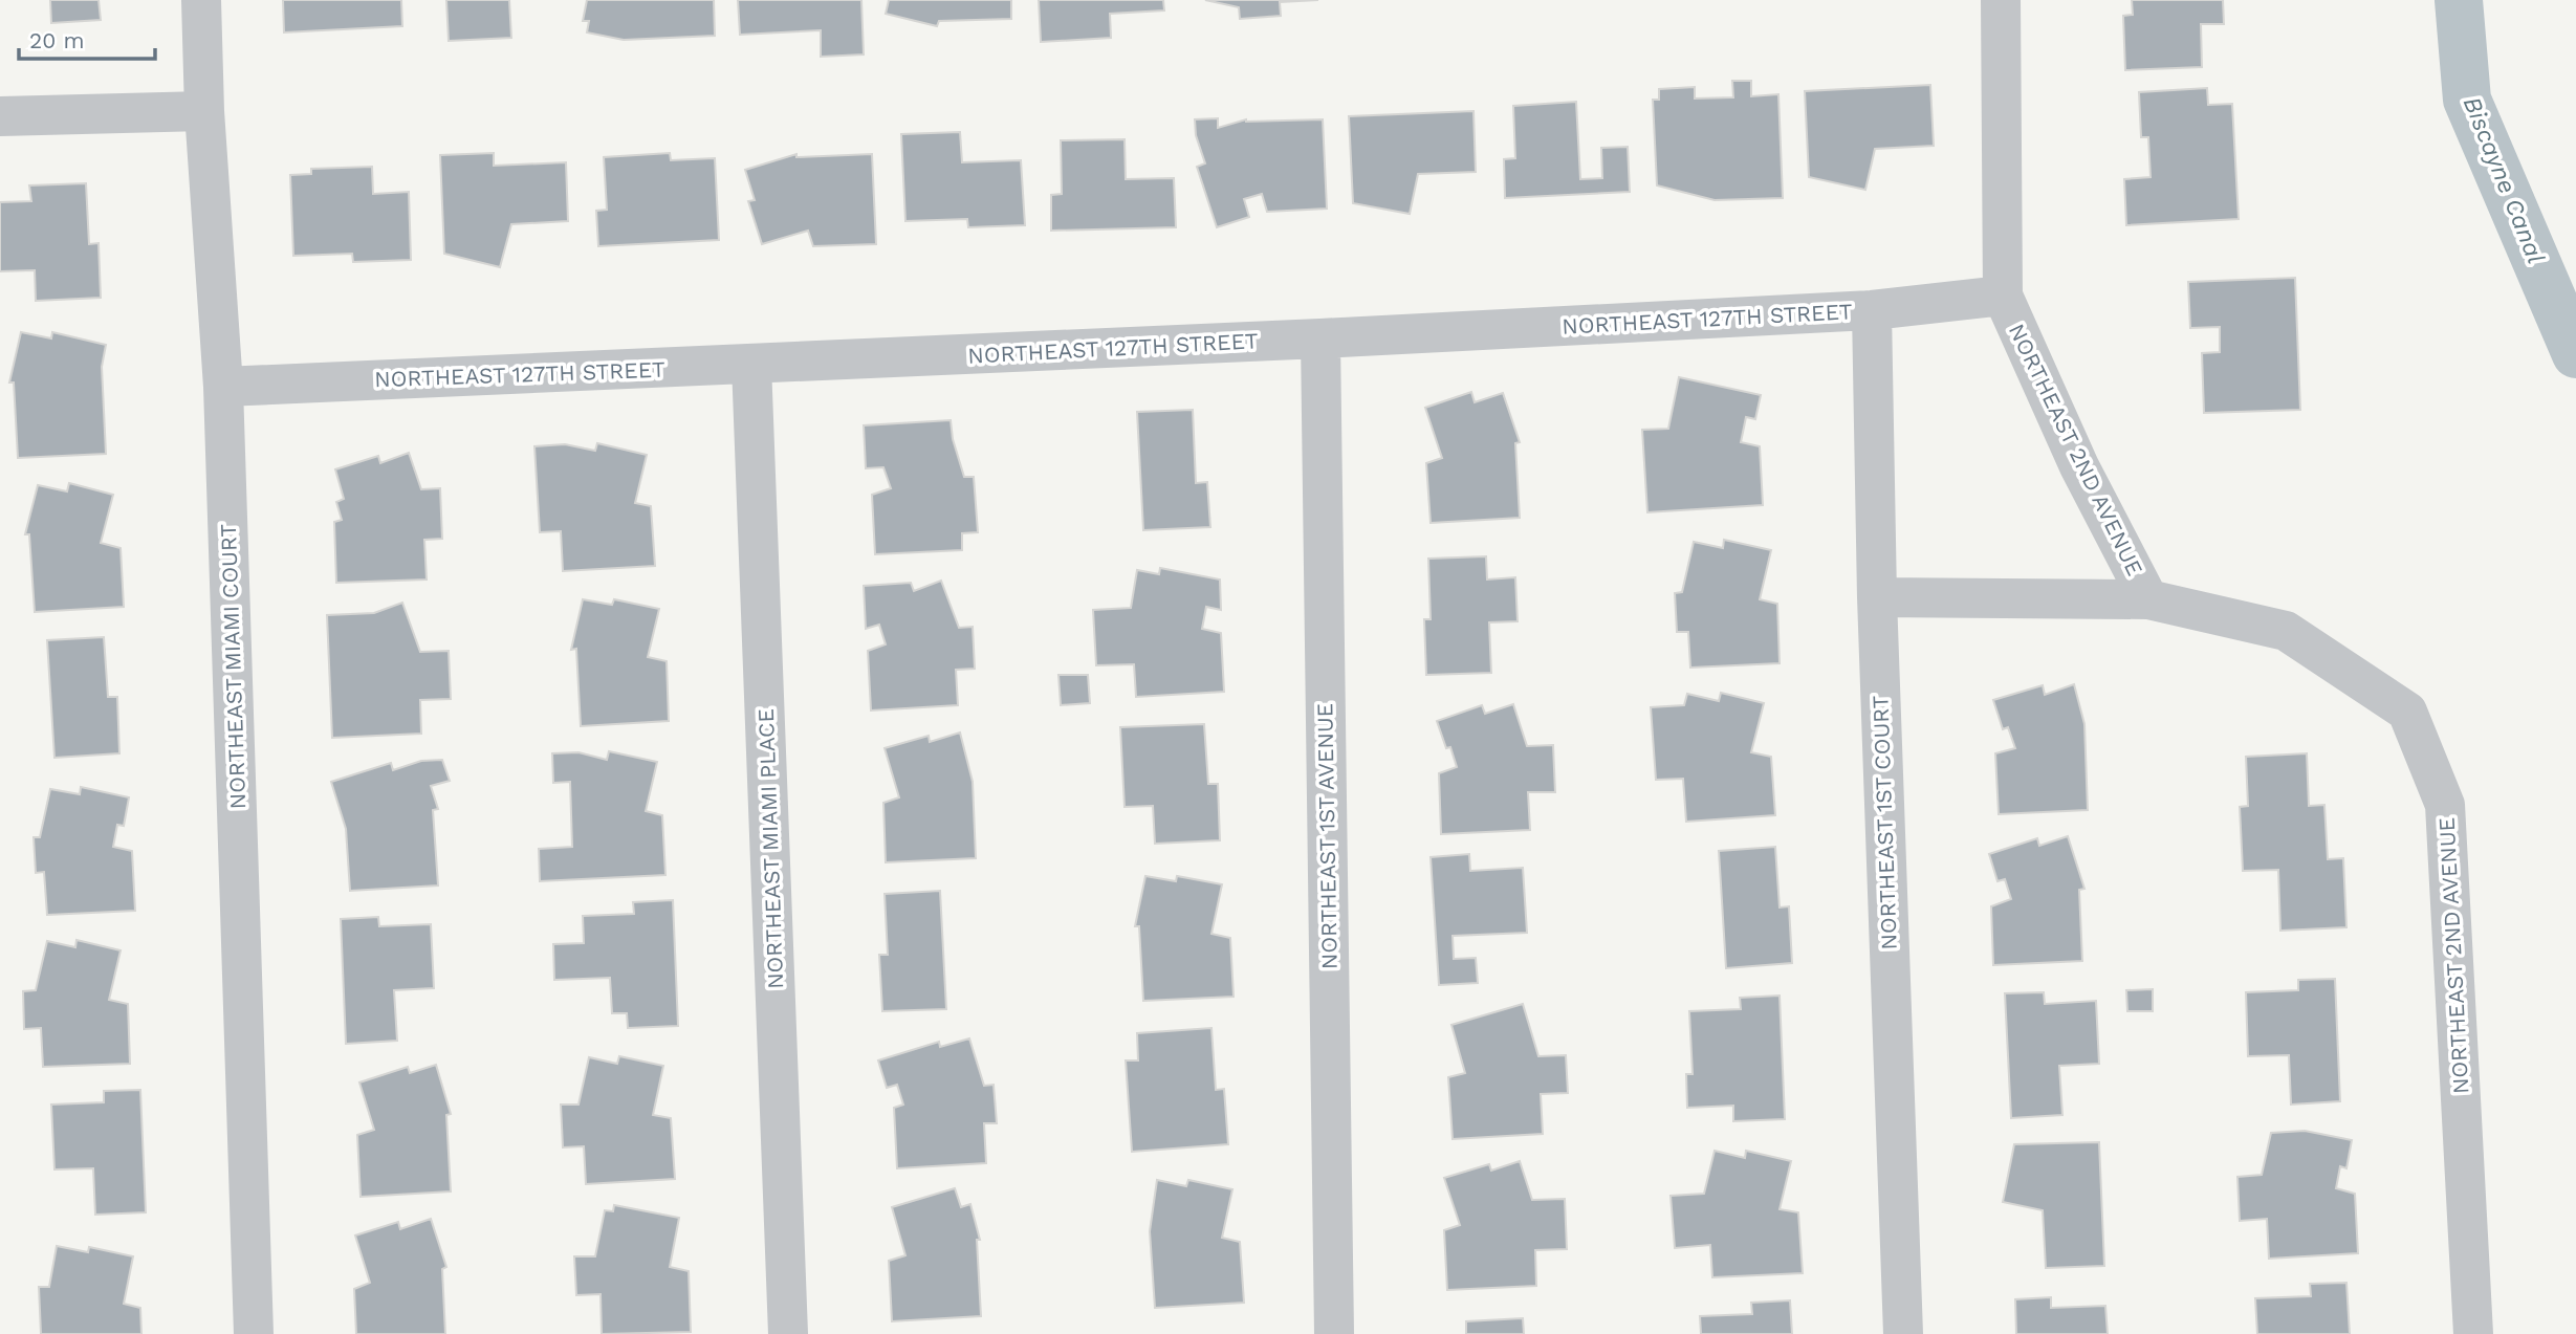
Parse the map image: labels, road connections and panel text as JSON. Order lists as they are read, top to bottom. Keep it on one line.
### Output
{"streets":{"street":["NORTHEAST 127TH STREET","NORTHEAST 2ND AVENUE","NORTHEAST MIAMI COURT","NORTHEAST 1ST COURT","NORTHEAST 1ST AVENUE","NORTHEAST MIAMI PLACE"]},"crossings":[["NORTHEAST 127TH STREET","NORTHEAST 2ND AVENUE"],["NORTHEAST 127TH STREET","NORTHEAST MIAMI COURT"],["NORTHEAST 127TH STREET","NORTHEAST 1ST COURT"],["NORTHEAST 127TH STREET","NORTHEAST 1ST AVENUE"],["NORTHEAST 127TH STREET","NORTHEAST MIAMI PLACE"]],"water":["Biscayne Canal"],"scale_bar":"20 m"}
